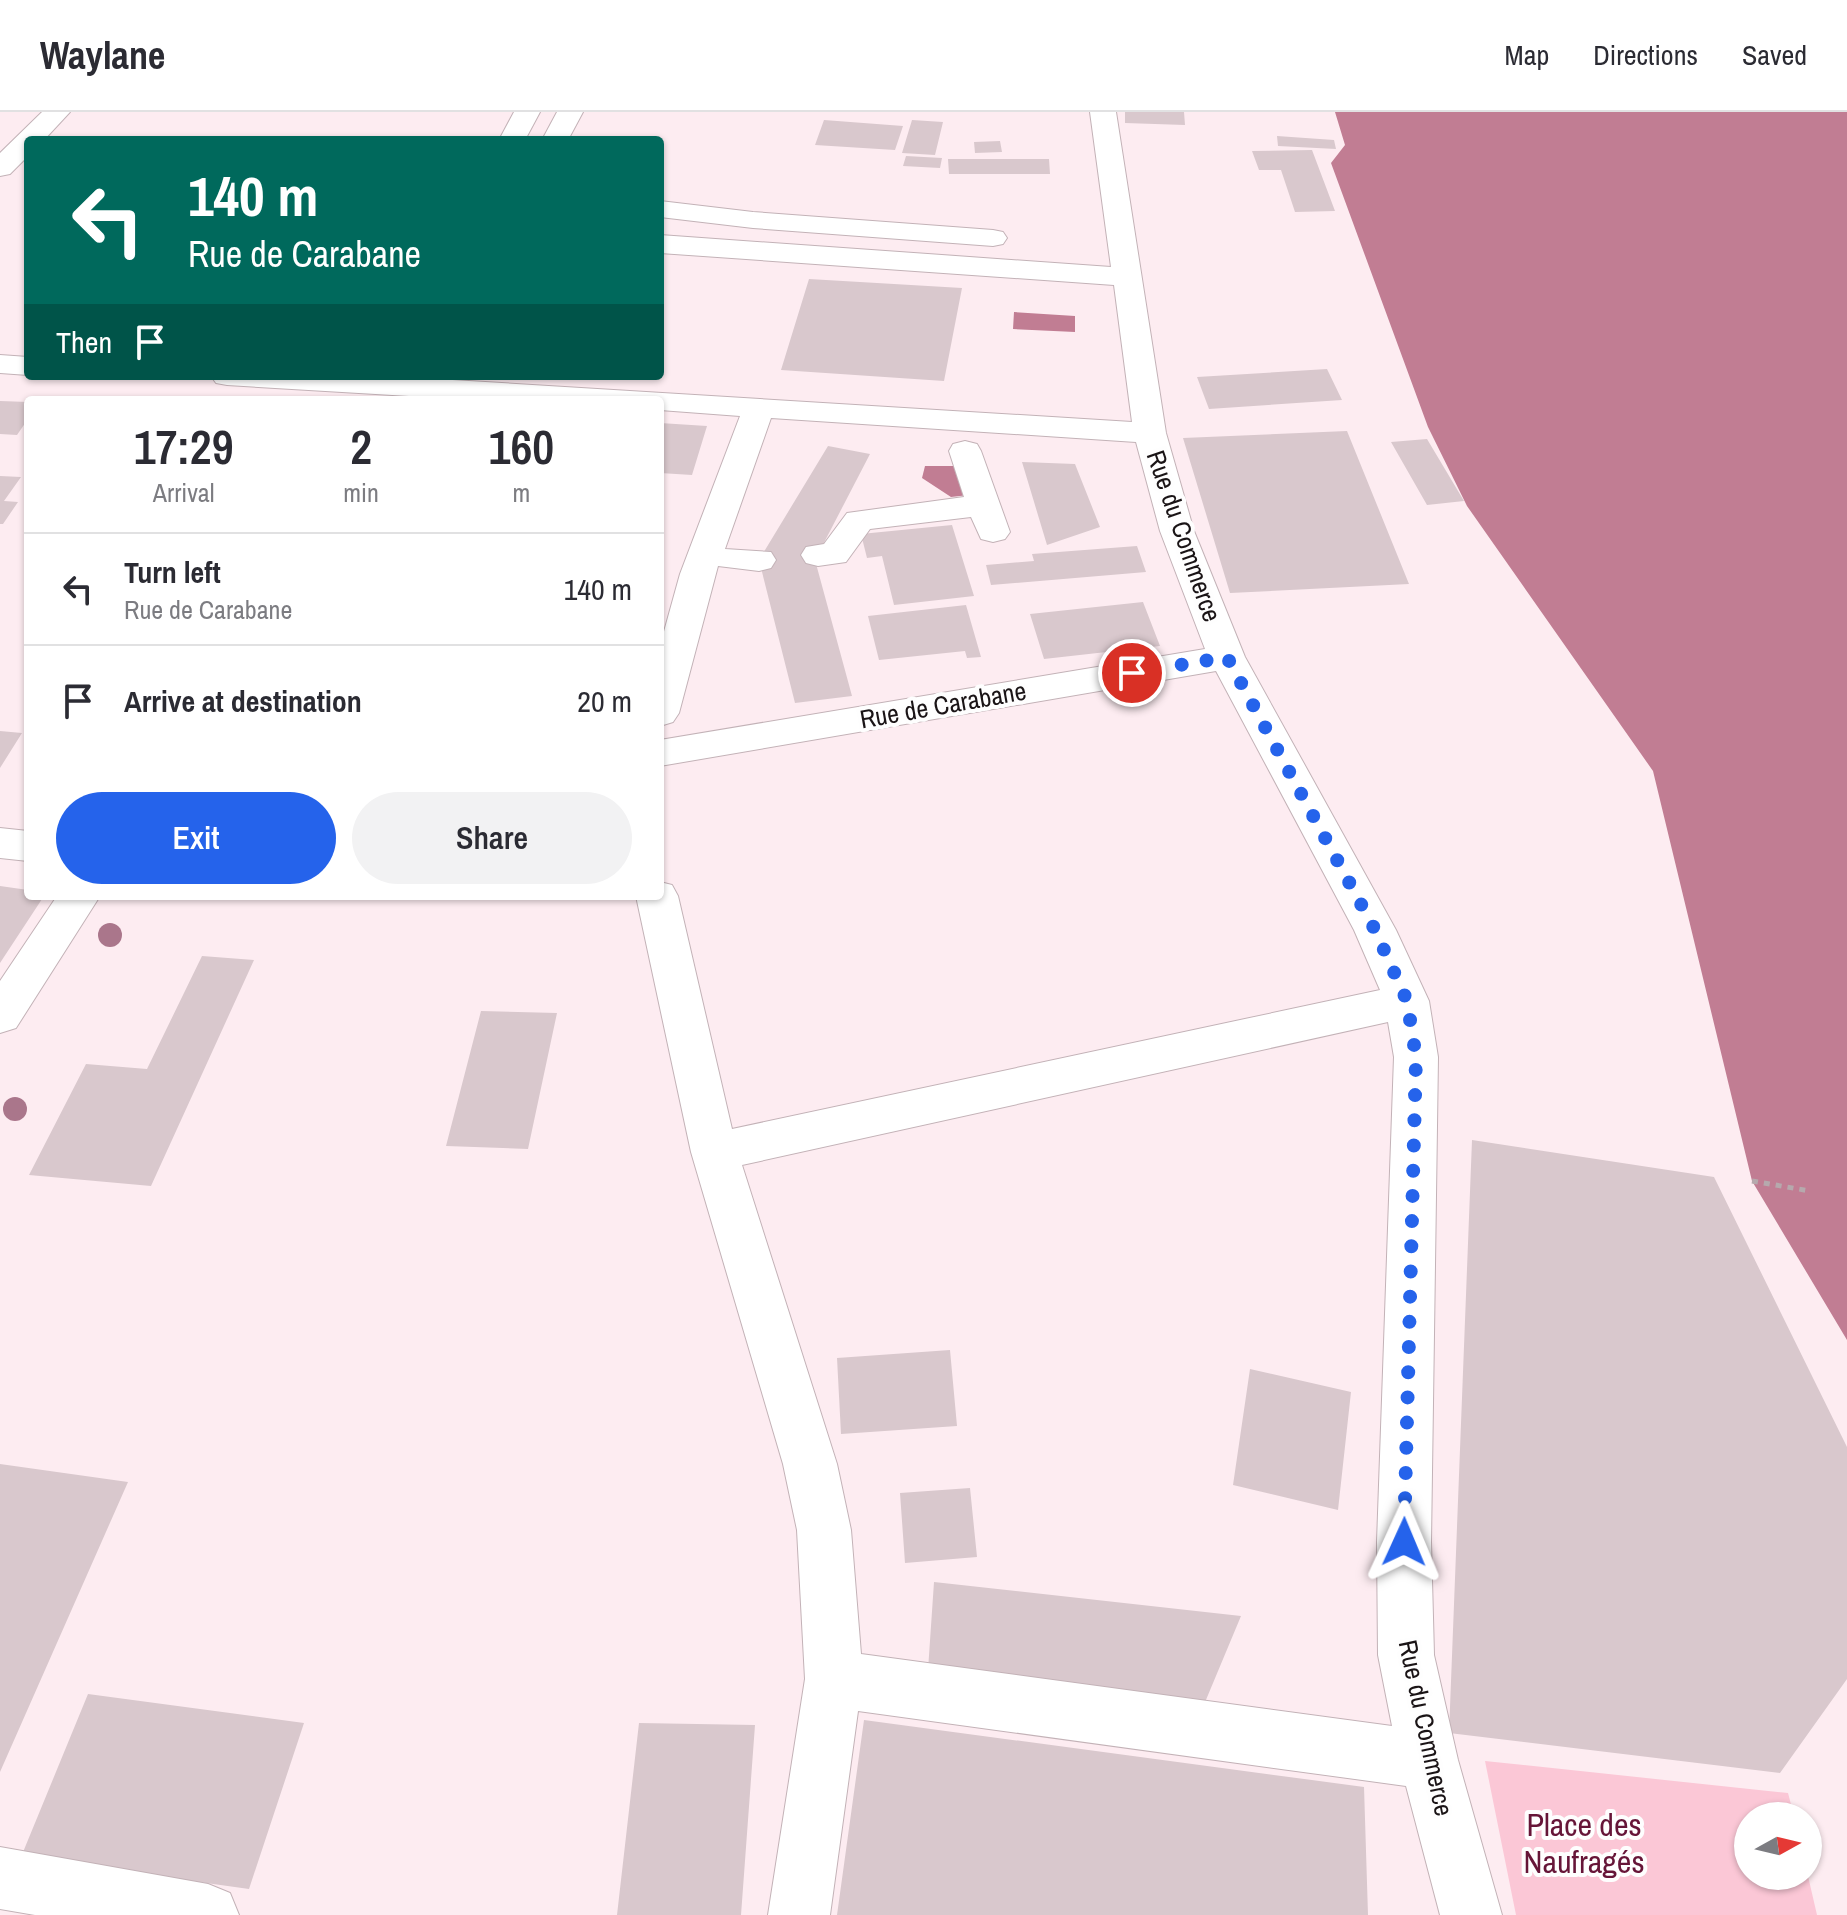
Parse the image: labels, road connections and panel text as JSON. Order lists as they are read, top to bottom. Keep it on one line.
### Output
{"streets":{"street":["Rue du Commerce","Rue de Carabane"]},"crossings":[["Rue du Commerce","Rue de Carabane"]],"parks":["Place des Naufragés"],"north":"right","page":{"header":"Waylane","nav":["Map","Directions","Saved"],"turn":["140 m","Rue de Carabane"],"then":"Then","eta":["17:29","Arrival","2","min","160","m"],"list":[{"name":"Turn left","note":"Rue de Carabane","value":"140 m"},{"name":"Arrive at destination","value":"20 m"}],"buttons":["Exit","Share"]}}
